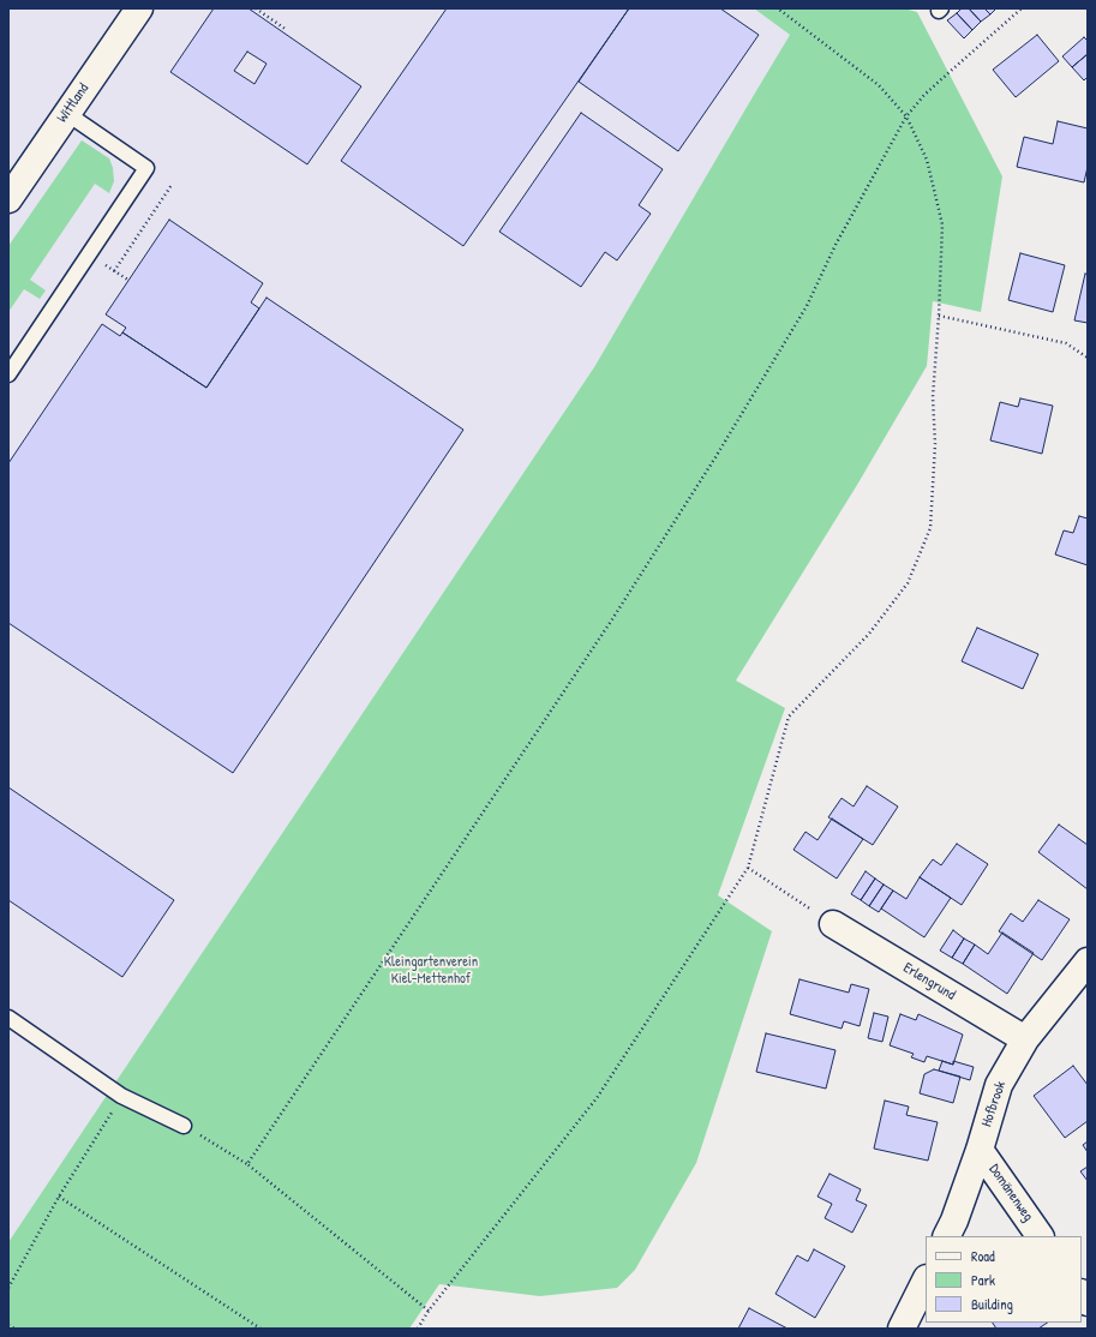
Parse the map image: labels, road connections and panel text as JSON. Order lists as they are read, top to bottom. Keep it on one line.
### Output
{"streets":{"street":["Wittland","Erlengrund","Hofbrook","Domänenweg"]},"crossings":[["Erlengrund","Hofbrook"],["Hofbrook","Domänenweg"]],"parks":["Kleingartenverein Kiel-Mettenhof"],"legend":["Road","Park","Building"]}
